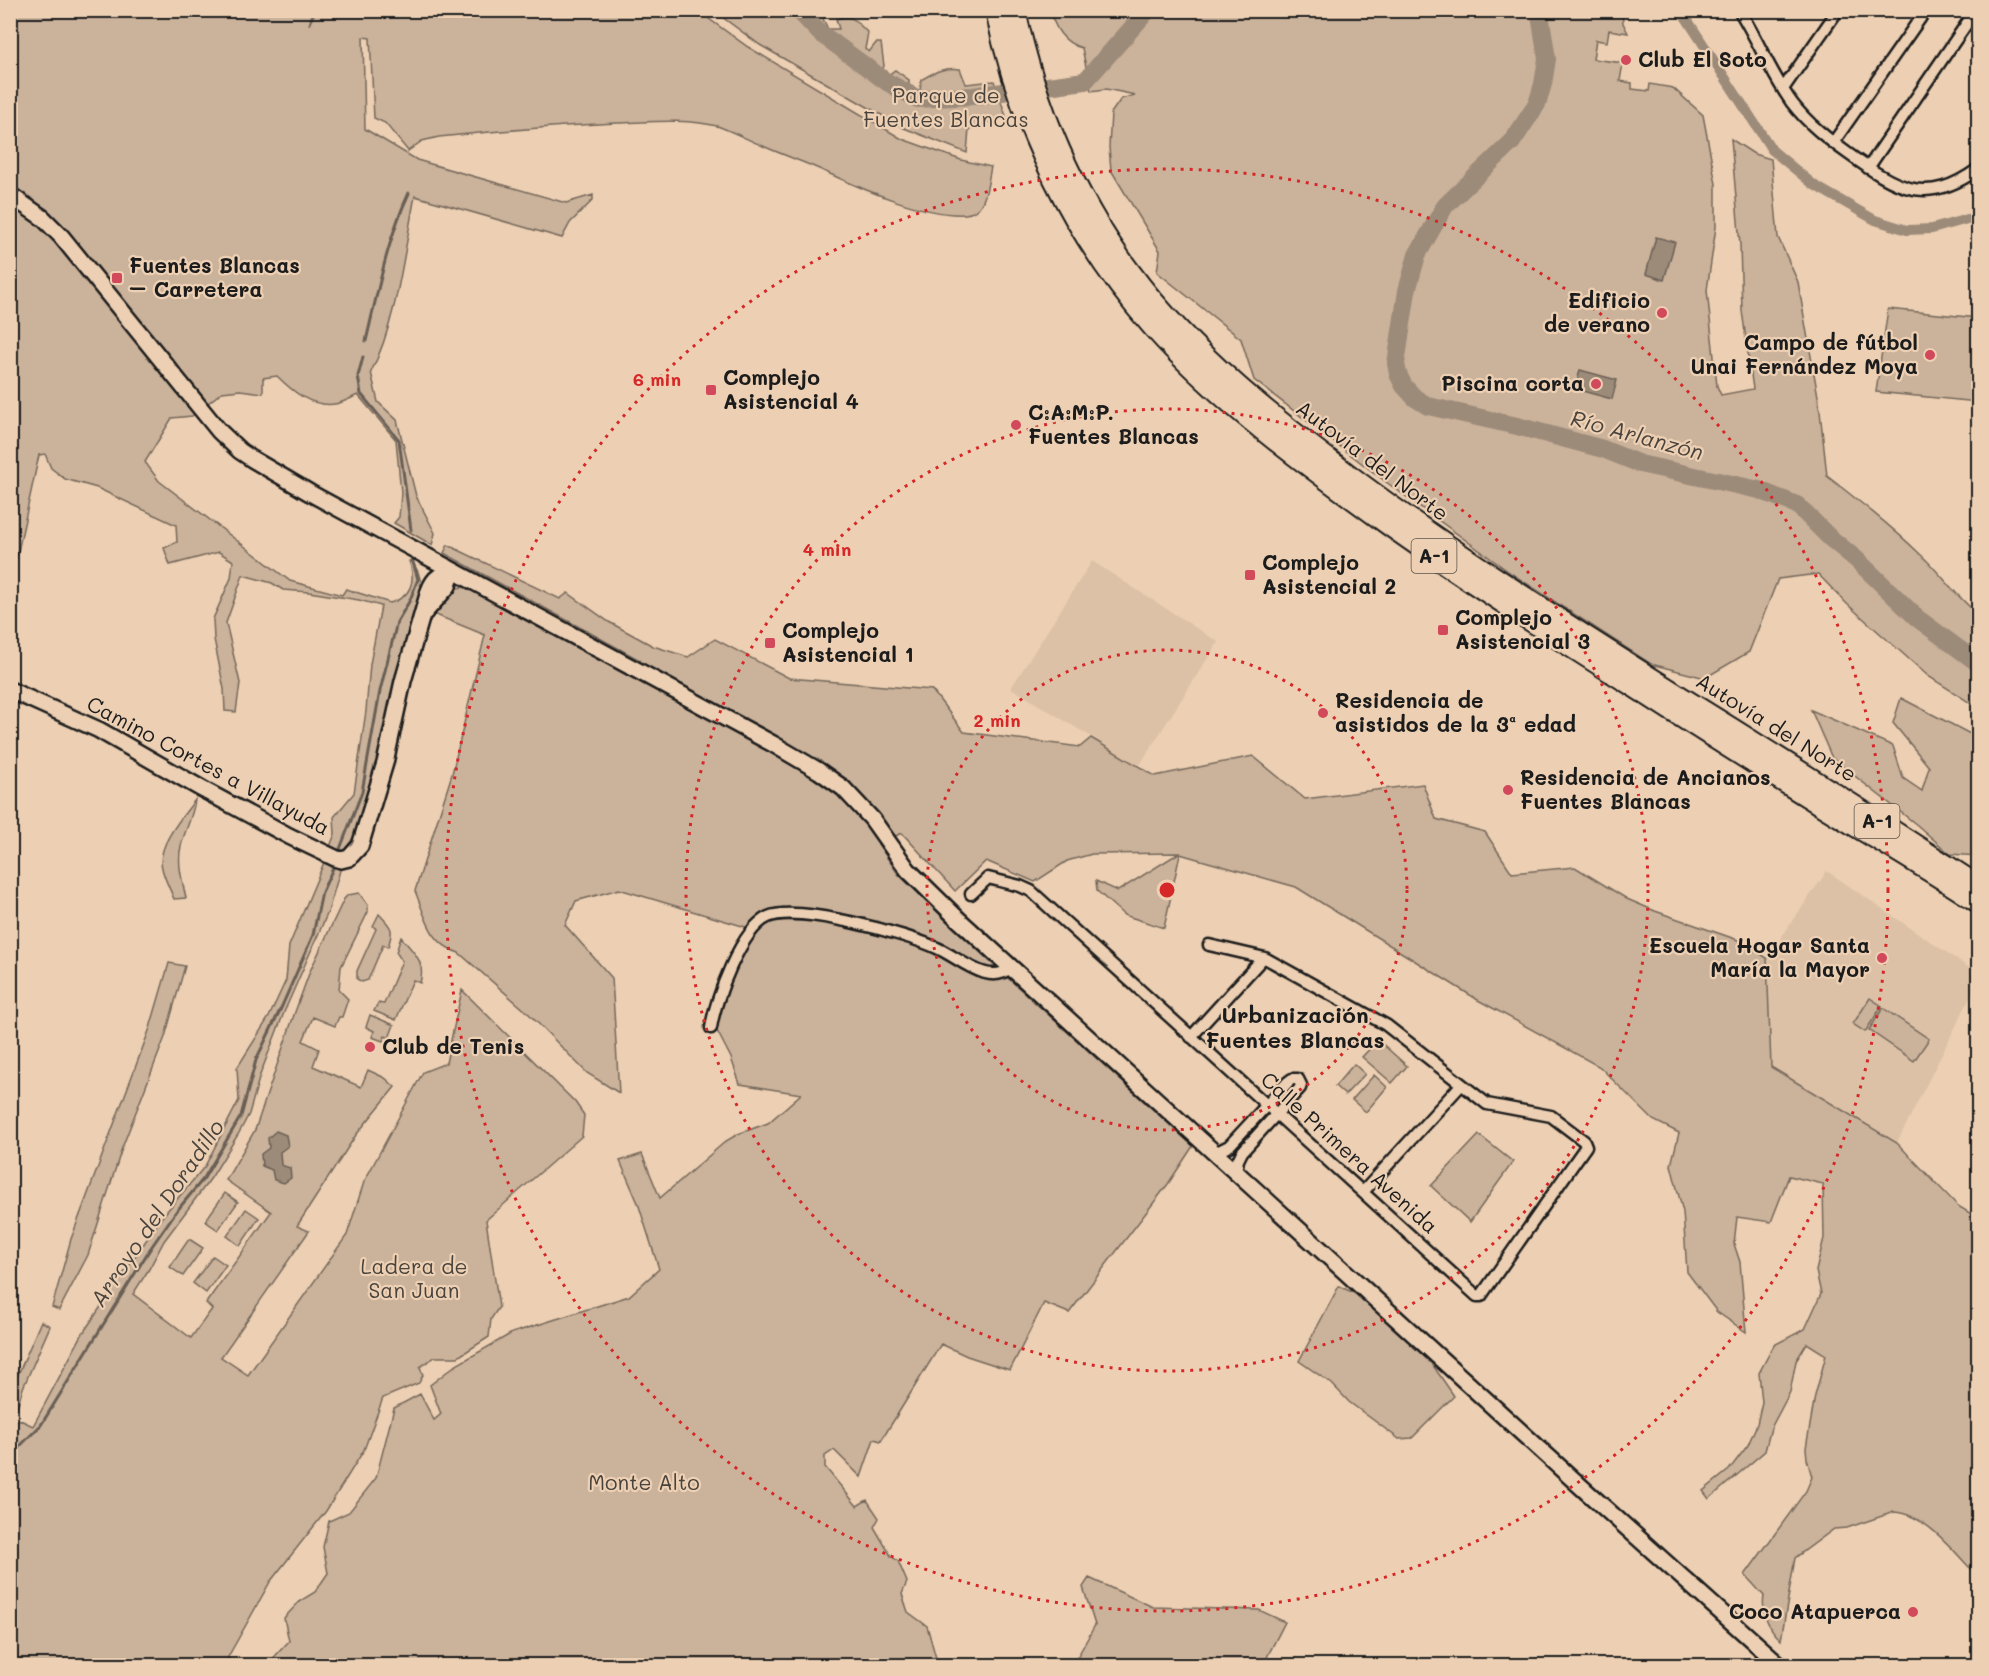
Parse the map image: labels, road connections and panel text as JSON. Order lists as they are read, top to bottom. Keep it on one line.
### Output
{"streets":{"highway":["Autovía del Norte","A-1"],"main road":["Camino Cortes a Villayuda"],"street":["Calle Primera Avenida"]},"crossings":[["Autovía del Norte","A-1"]],"districts":["Urbanización Fuentes Blancas"],"water":["Río Arlanzón","Arroyo del Doradillo"],"parks":["Parque de Fuentes Blancas","Ladera de San Juan","Monte Alto"],"places":{"other":["Club El Soto","Edificio de verano","Campo de fútbol Unai Fernández Moya","Piscina corta","C:A:M:P. Fuentes Blancas","Residencia de asistidos de la 3ª edad","Residencia de Ancianos Fuentes Blancas","Escuela Hogar Santa María la Mayor","Club de Tenis","Coco Atapuerca"],"transit":["Fuentes Blancas – Carretera","Complejo Asistencial 4","Complejo Asistencial 2","Complejo Asistencial 3","Complejo Asistencial 1"]},"rings":["6 min","4 min","2 min"]}
